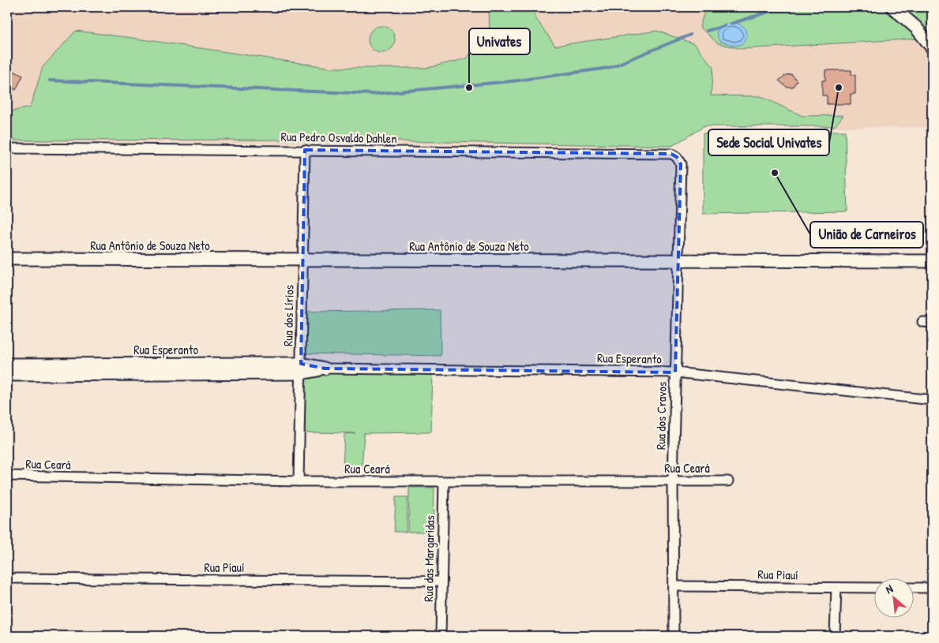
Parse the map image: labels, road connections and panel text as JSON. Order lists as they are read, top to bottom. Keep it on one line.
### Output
{"streets":{"street":["Rua Pedro Osvaldo Dahlen","Rua Antônio de Souza Neto","Rua dos Lírios","Rua Esperanto","Rua dos Cravos","Rua Ceará","Rua das Margaridas","Rua Piauí"]},"crossings":[["Rua Pedro Osvaldo Dahlen","Rua dos Lírios"],["Rua Pedro Osvaldo Dahlen","Rua dos Cravos"],["Rua Antônio de Souza Neto","Rua dos Lírios"],["Rua Antônio de Souza Neto","Rua dos Cravos"],["Rua dos Lírios","Rua Esperanto"],["Rua dos Lírios","Rua Ceará"],["Rua Esperanto","Rua dos Cravos"],["Rua dos Cravos","Rua Ceará"],["Rua dos Cravos","Rua Piauí"],["Rua Ceará","Rua das Margaridas"],["Rua das Margaridas","Rua Piauí"]],"places":["Univates","Sede Social Univates","União de Carneiros"],"north":"top left"}
